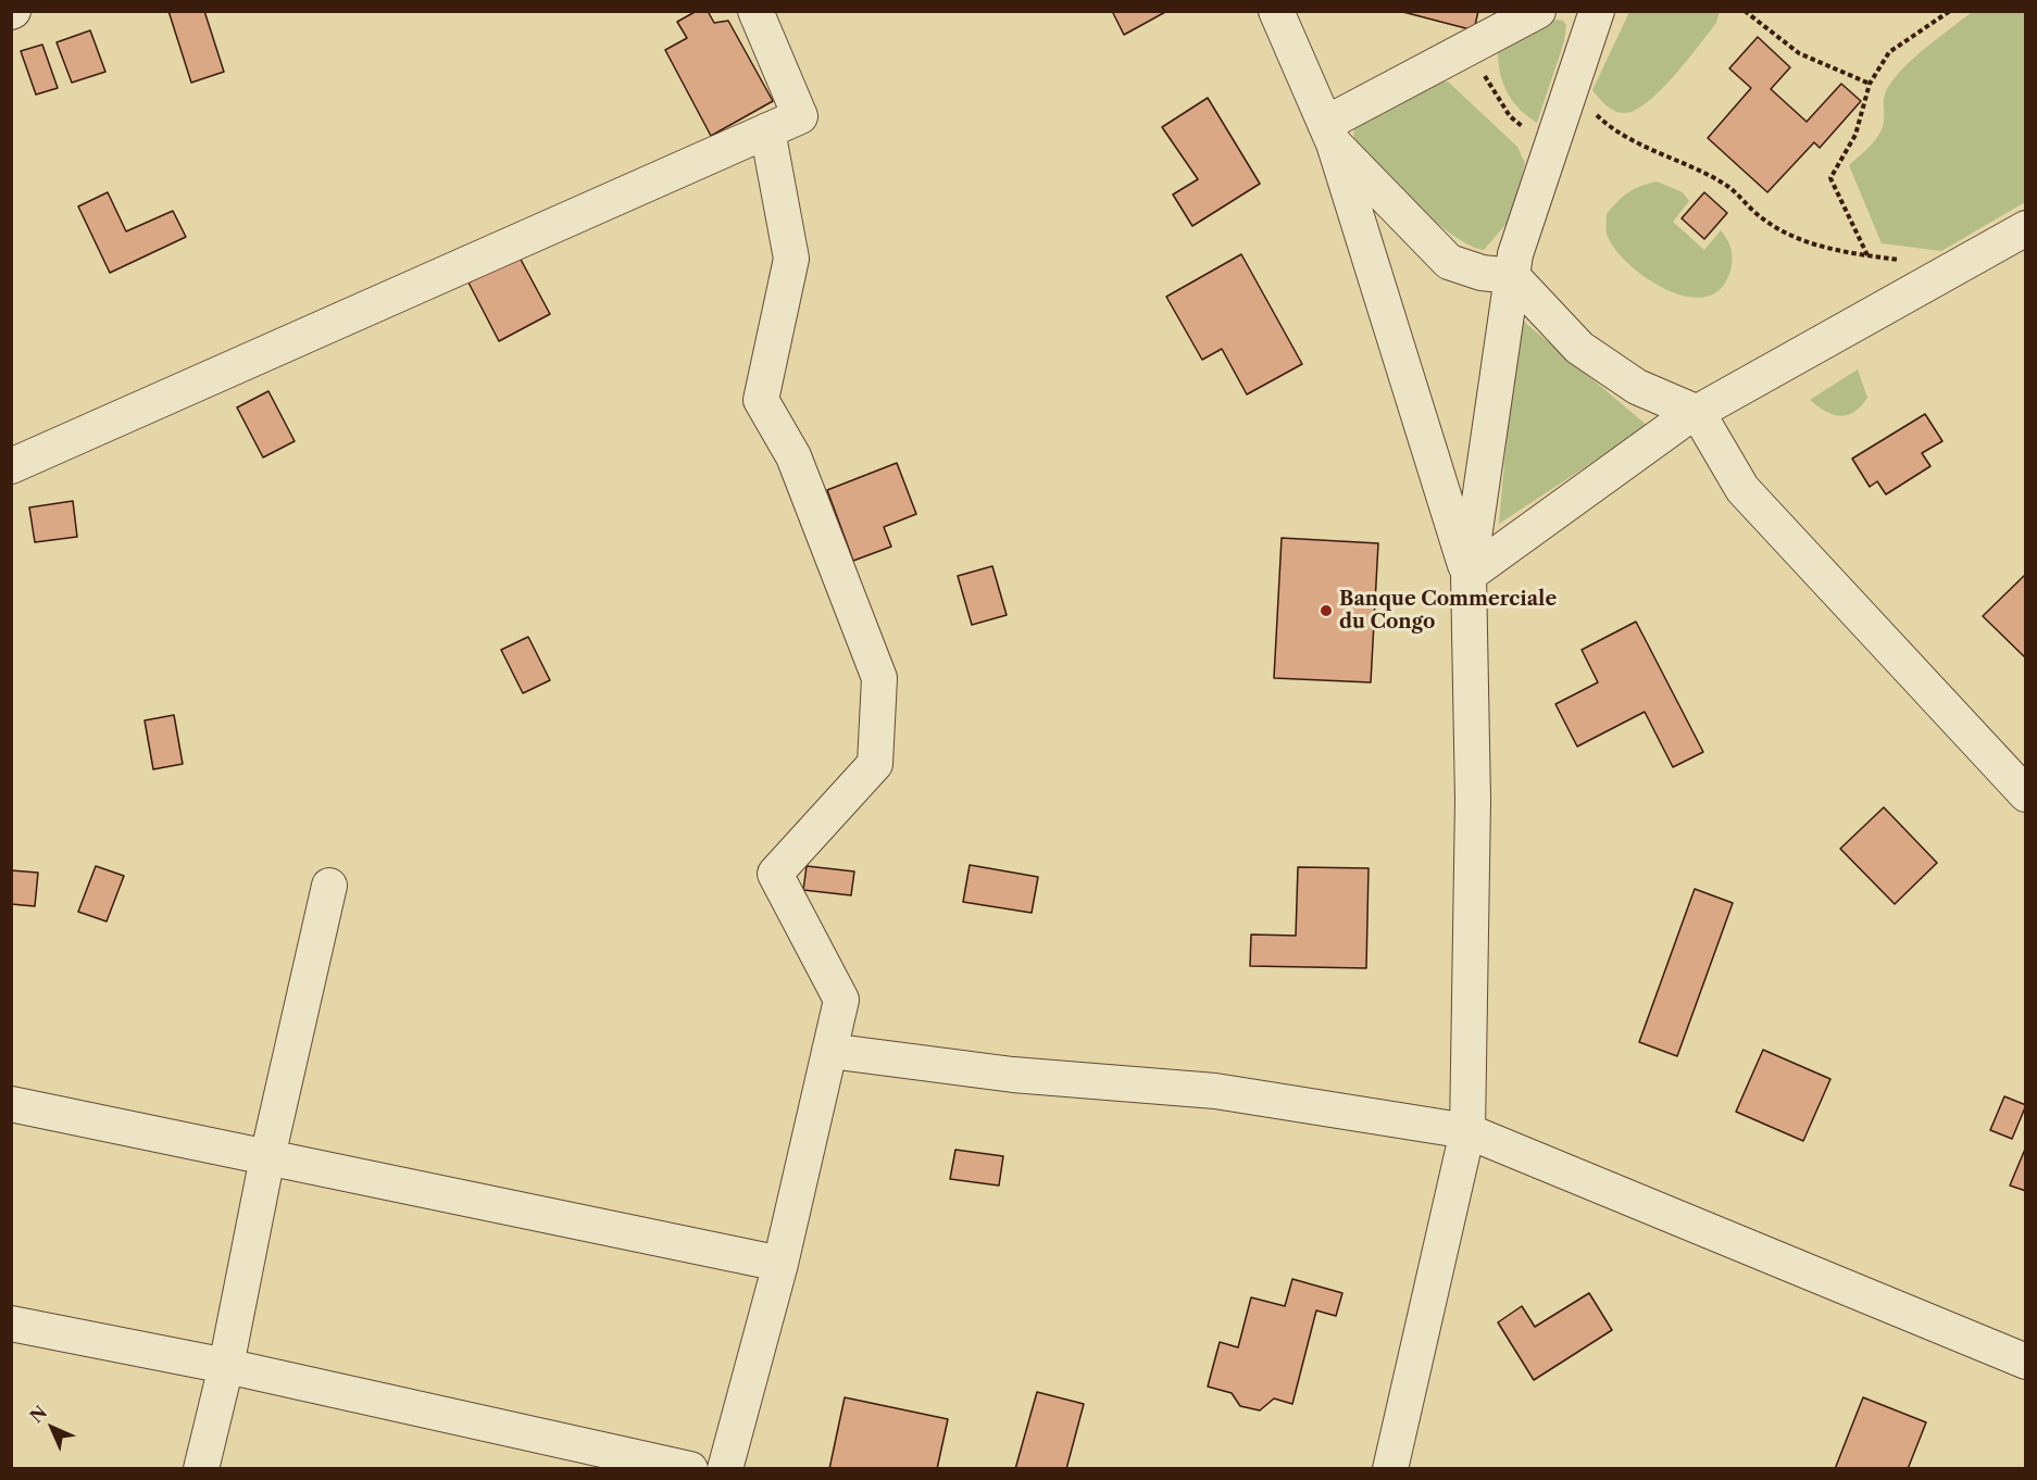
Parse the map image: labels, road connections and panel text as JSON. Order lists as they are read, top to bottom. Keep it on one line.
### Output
{"places":["Banque Commerciale du Congo"],"north":"top left"}
